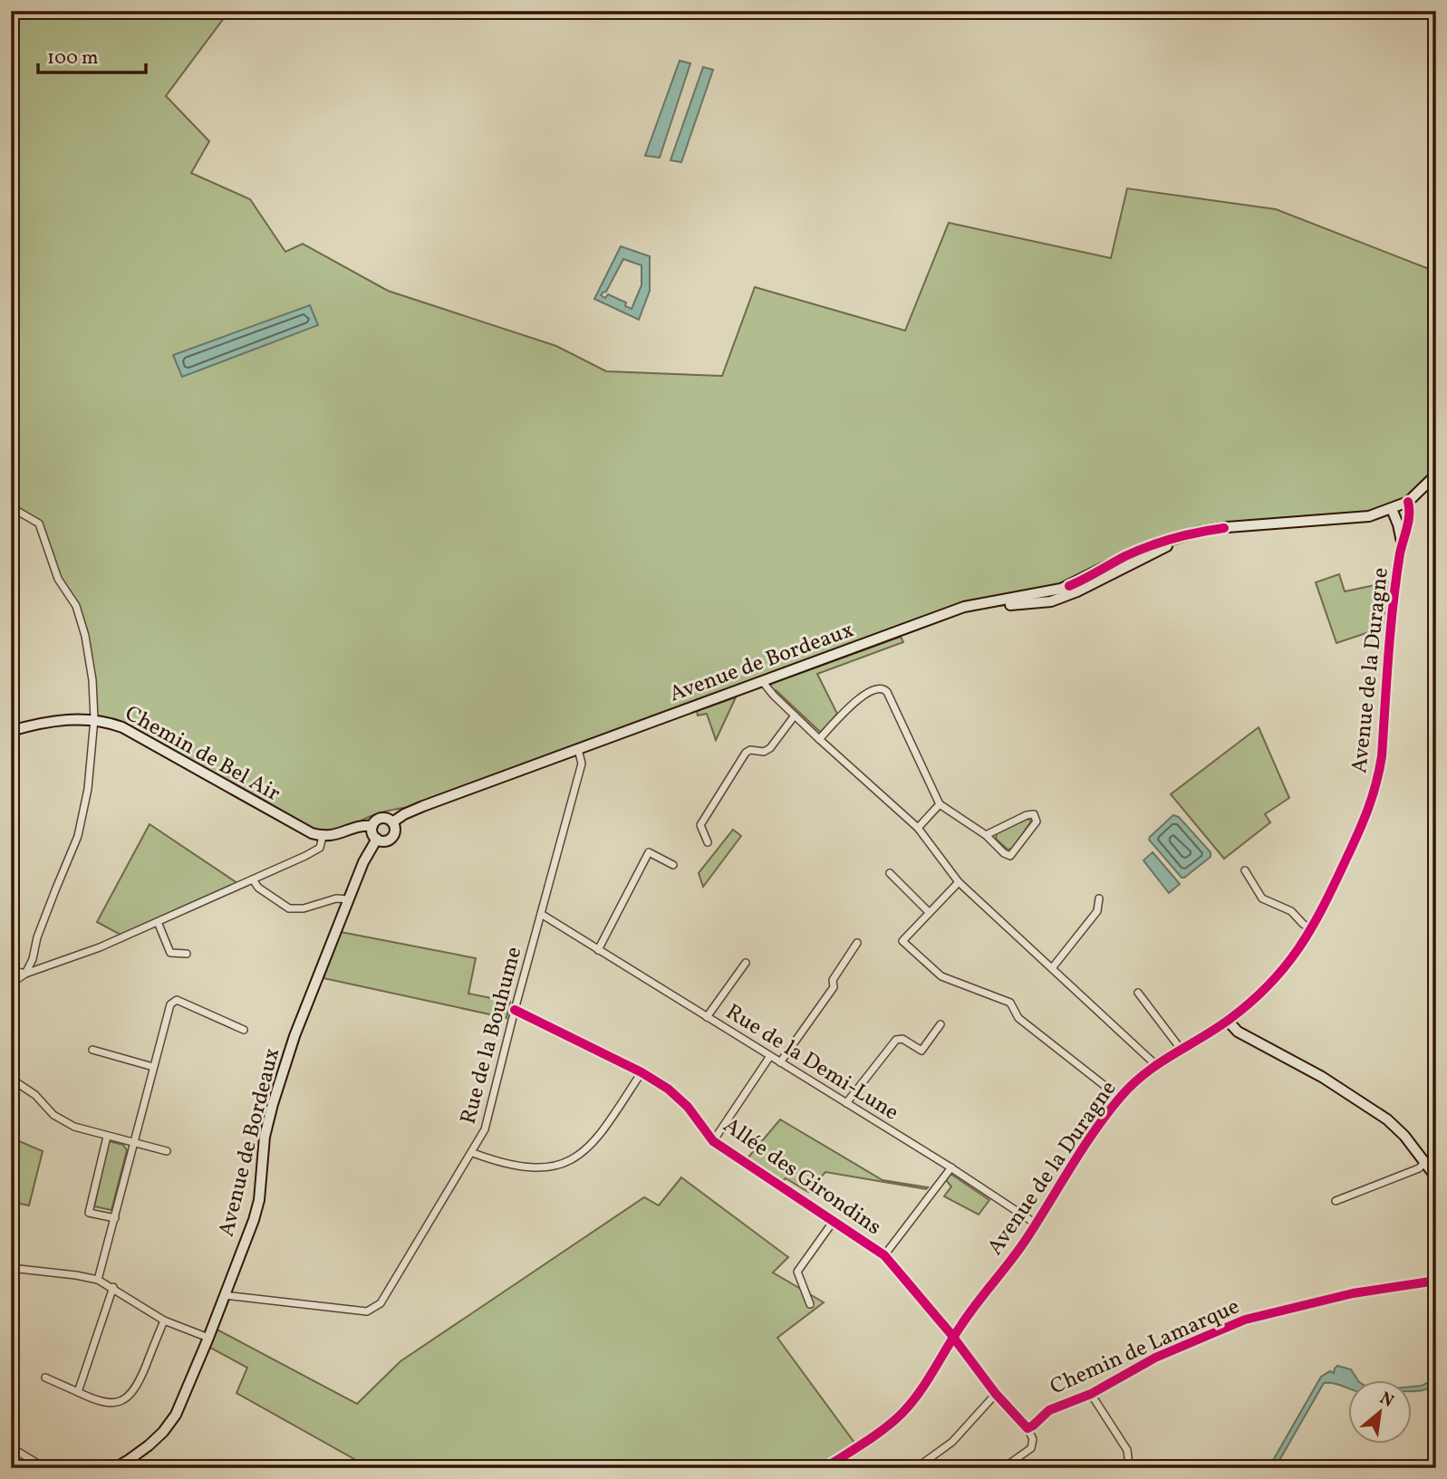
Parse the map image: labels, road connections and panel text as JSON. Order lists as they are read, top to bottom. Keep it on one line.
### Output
{"streets":{"main road":["Avenue de Bordeaux","Avenue de la Duragne","Chemin de Bel Air"],"street":["Rue de la Bouhume","Rue de la Demi-Lune","Allée des Girondins","Chemin de Lamarque"]},"crossings":[["Avenue de Bordeaux","Rue de la Bouhume"],["Avenue de la Duragne","Rue de la Demi-Lune"],["Avenue de la Duragne","Allée des Girondins"],["Rue de la Bouhume","Rue de la Demi-Lune"],["Rue de la Bouhume","Allée des Girondins"]],"scale_bar":"100 m","north":"top right"}
